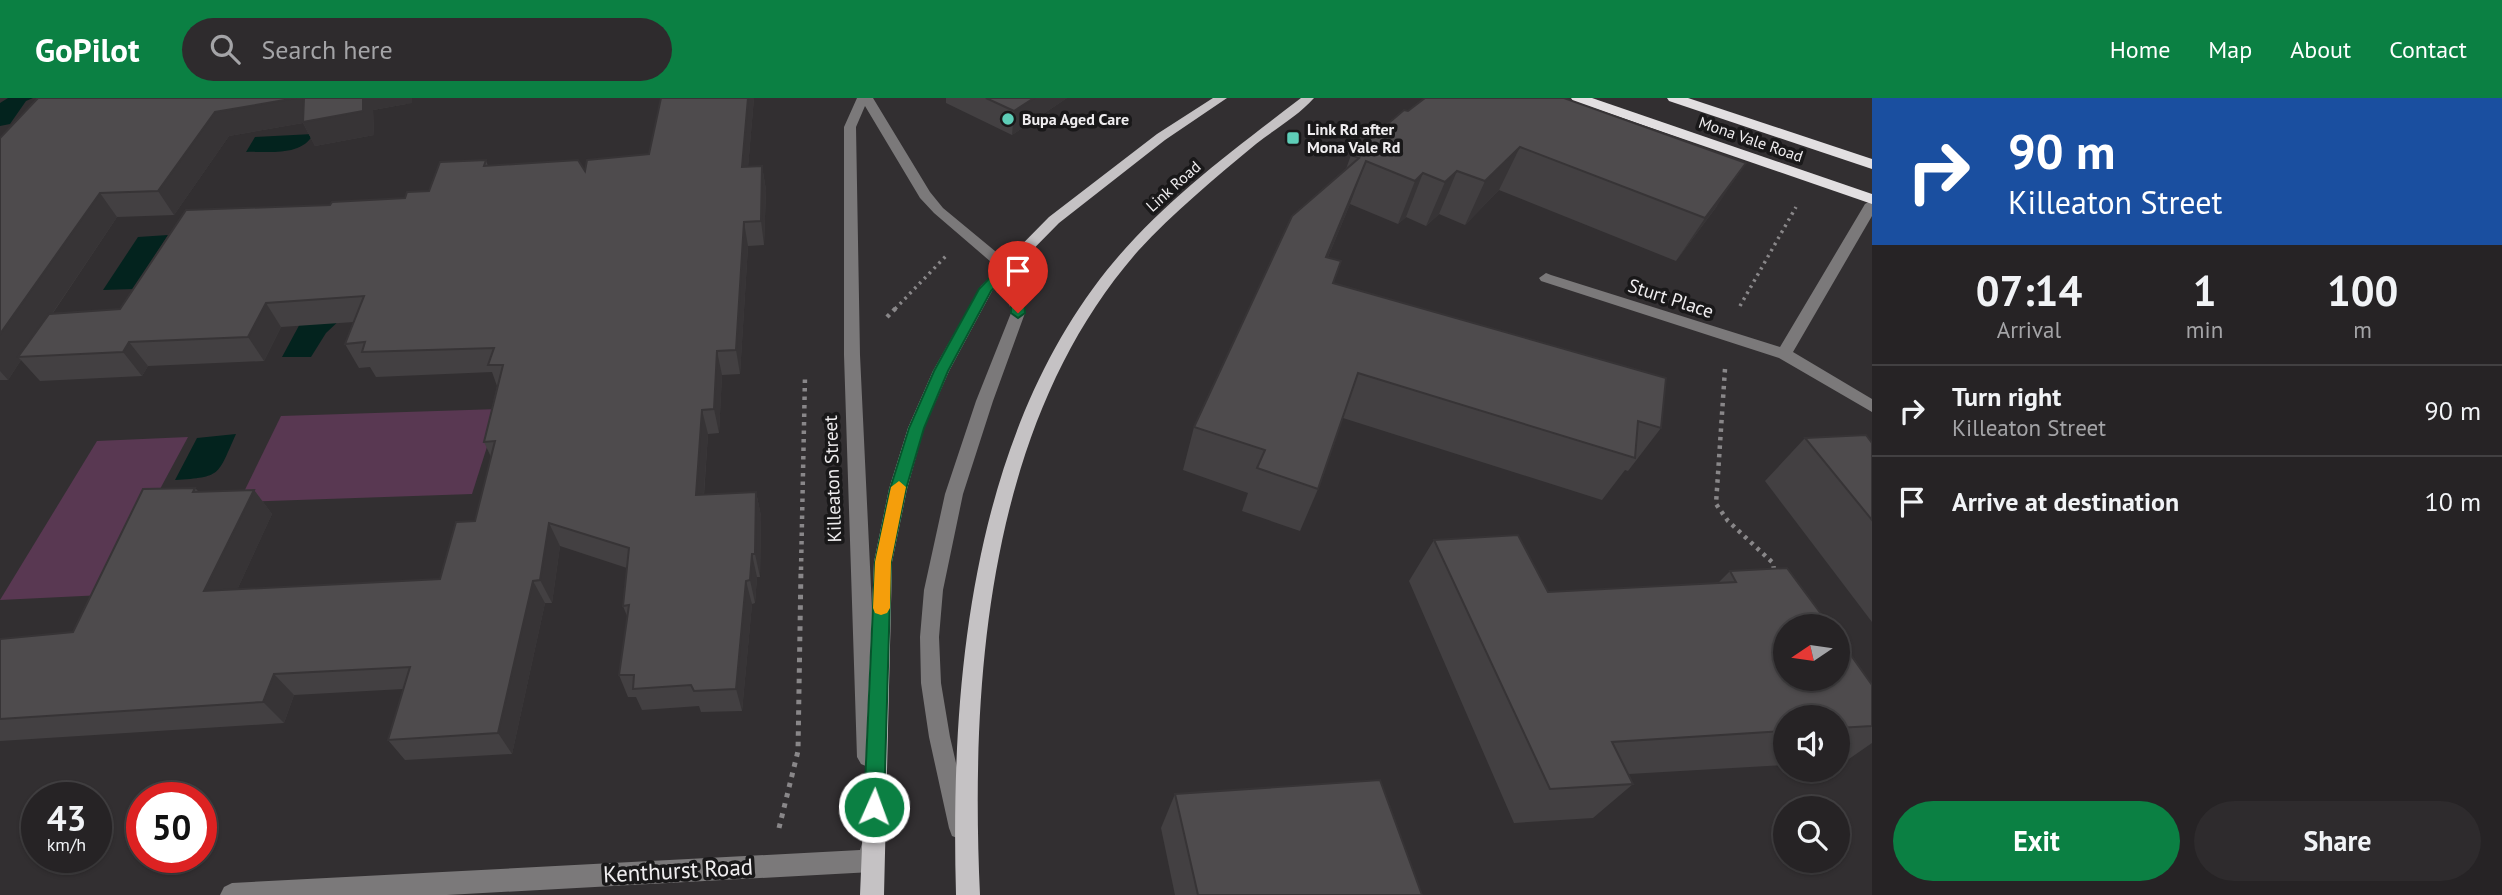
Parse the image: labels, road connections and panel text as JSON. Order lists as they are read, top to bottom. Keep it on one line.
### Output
{"streets":{"highway":["Mona Vale Road"],"main road":["Link Road","Killeaton Street"],"street":["Sturt Place","Kenthurst Road"]},"crossings":[["Link Road","Killeaton Street"],["Killeaton Street","Kenthurst Road"]],"places":{"other":["Bupa Aged Care"],"transit":["Link Rd after Mona Vale Rd"]},"north":"left","page":{"header":"GoPilot","search":"Search here","nav":["Home","Map","About","Contact"],"turn":["90 m","Killeaton Street"],"eta":["07:14","Arrival","1","min","100","m"],"list":[{"name":"Turn right","note":"Killeaton Street","value":"90 m"},{"name":"Arrive at destination","value":"10 m"}],"speed":"43 km/h","limit":"50","buttons":["Exit","Share"]}}
